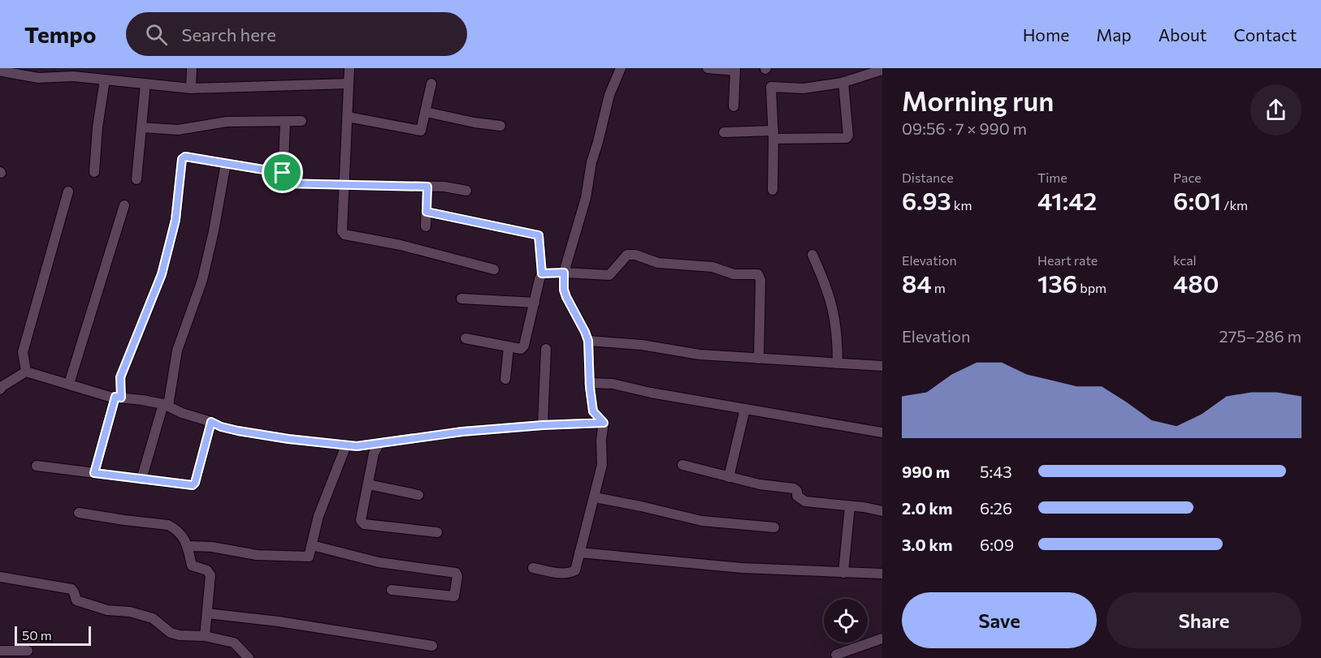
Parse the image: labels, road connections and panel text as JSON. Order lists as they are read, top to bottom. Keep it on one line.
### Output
{"scale_bar":"50 m","page":{"header":"Tempo","search":"Search here","nav":["Home","Map","About","Contact"],"heading":["Morning run","09:56 · 7 × 990 m"],"stats":[["Distance","6.93 km"],["Time","41:42"],["Pace","6:01 /km"],["Elevation","84 m"],["Heart rate","136 bpm"],["kcal","480"]],"chart":["Elevation","275–286 m"],"list":[{"name":"990 m","note":"5:43"},{"name":"2.0 km","note":"6:26"},{"name":"3.0 km","note":"6:09"}],"buttons":["Save","Share"],"scale":"50 m"}}
